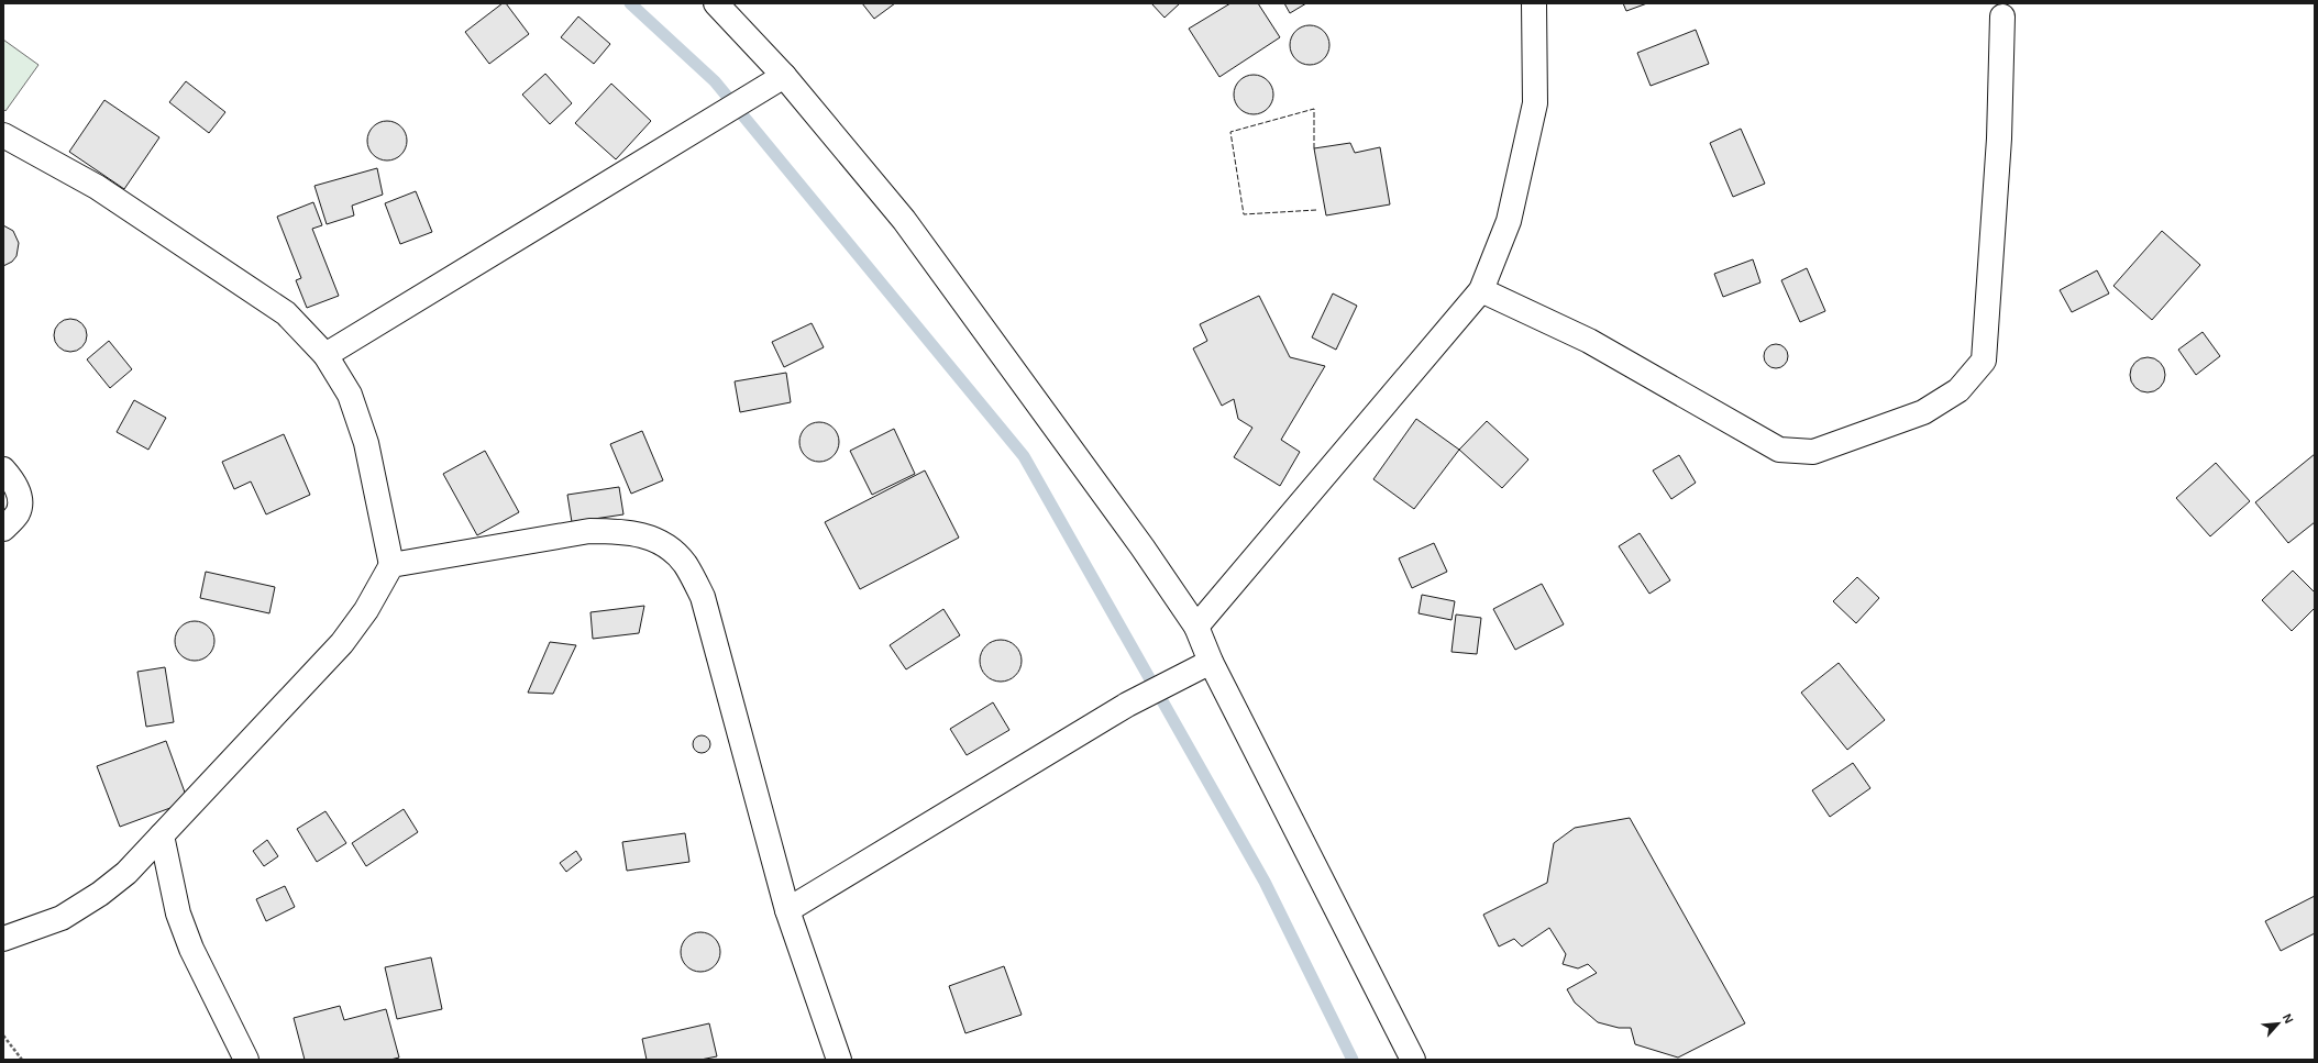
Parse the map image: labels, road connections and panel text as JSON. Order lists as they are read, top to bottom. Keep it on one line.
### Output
{"north":"top right"}
